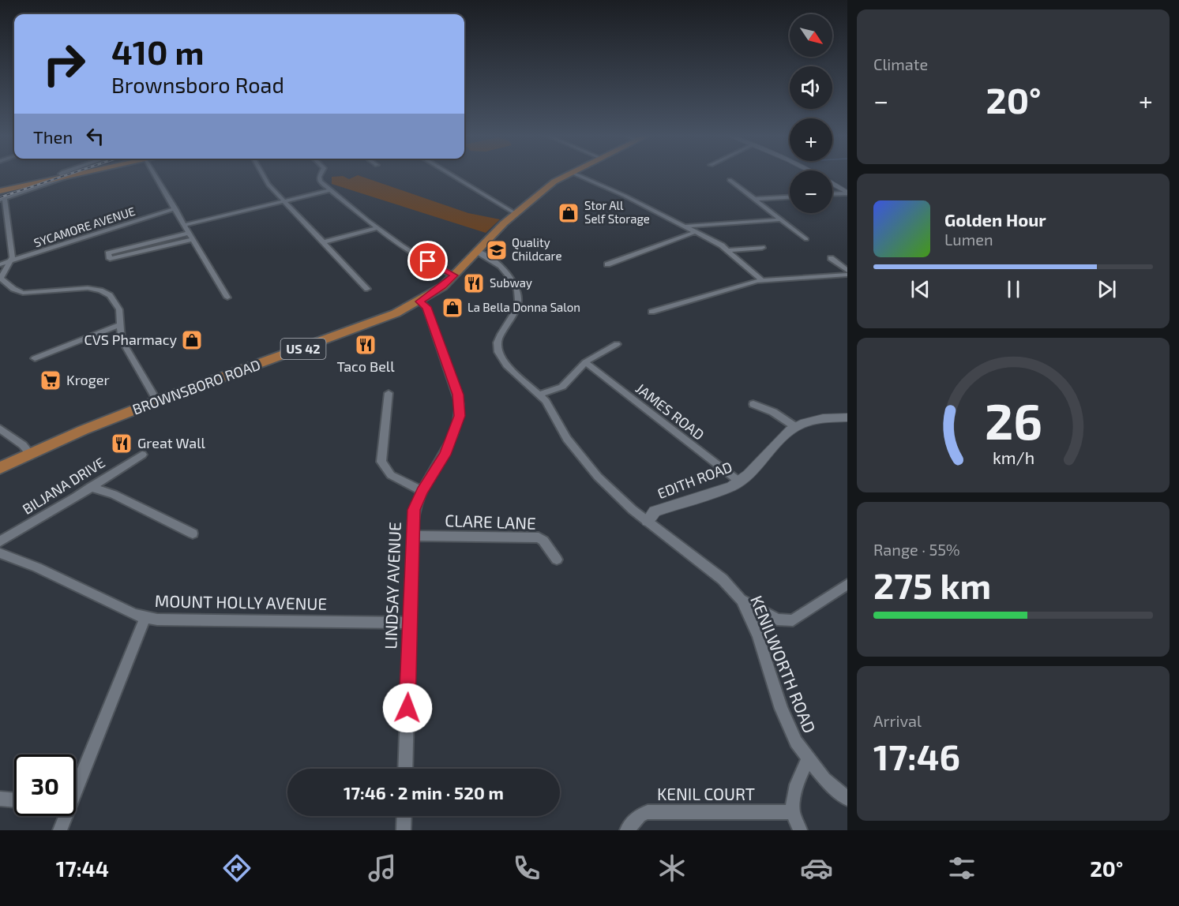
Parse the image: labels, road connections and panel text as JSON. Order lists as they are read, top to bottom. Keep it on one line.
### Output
{"streets":{"main road":["US 42","BROWNSBORO ROAD"],"street":["SYCAMORE AVENUE","JAMES ROAD","EDITH ROAD","BILJANA DRIVE","CLARE LANE","LINDSAY AVENUE","MOUNT HOLLY AVENUE","KENILWORTH ROAD","KENIL COURT"]},"crossings":[["BROWNSBORO ROAD","LINDSAY AVENUE"],["BROWNSBORO ROAD","KENILWORTH ROAD"],["JAMES ROAD","EDITH ROAD"],["EDITH ROAD","KENILWORTH ROAD"],["CLARE LANE","LINDSAY AVENUE"],["LINDSAY AVENUE","MOUNT HOLLY AVENUE"]],"places":{"shop":["Stor All Self Storage","La Bella Donna Salon","CVS Pharmacy"],"school or university":["Quality Childcare"],"restaurant":["Subway","Taco Bell","Great Wall"],"supermarket":["Kroger"]},"north":"bottom right","page":{"tile":["Climate",["Range · 55%","275 km"],["Arrival","17:46"]],"map_buttons":["+","−"],"turn":["410 m","Brownsboro Road"],"heat":["−","20°","+"],"then":"Then","song":["Golden Hour","Lumen"],"limit":"30","trip":"17:46 · 2 min · 520 m","tabs":["17:44","20°"],"gauge":["26","km/h"]}}
